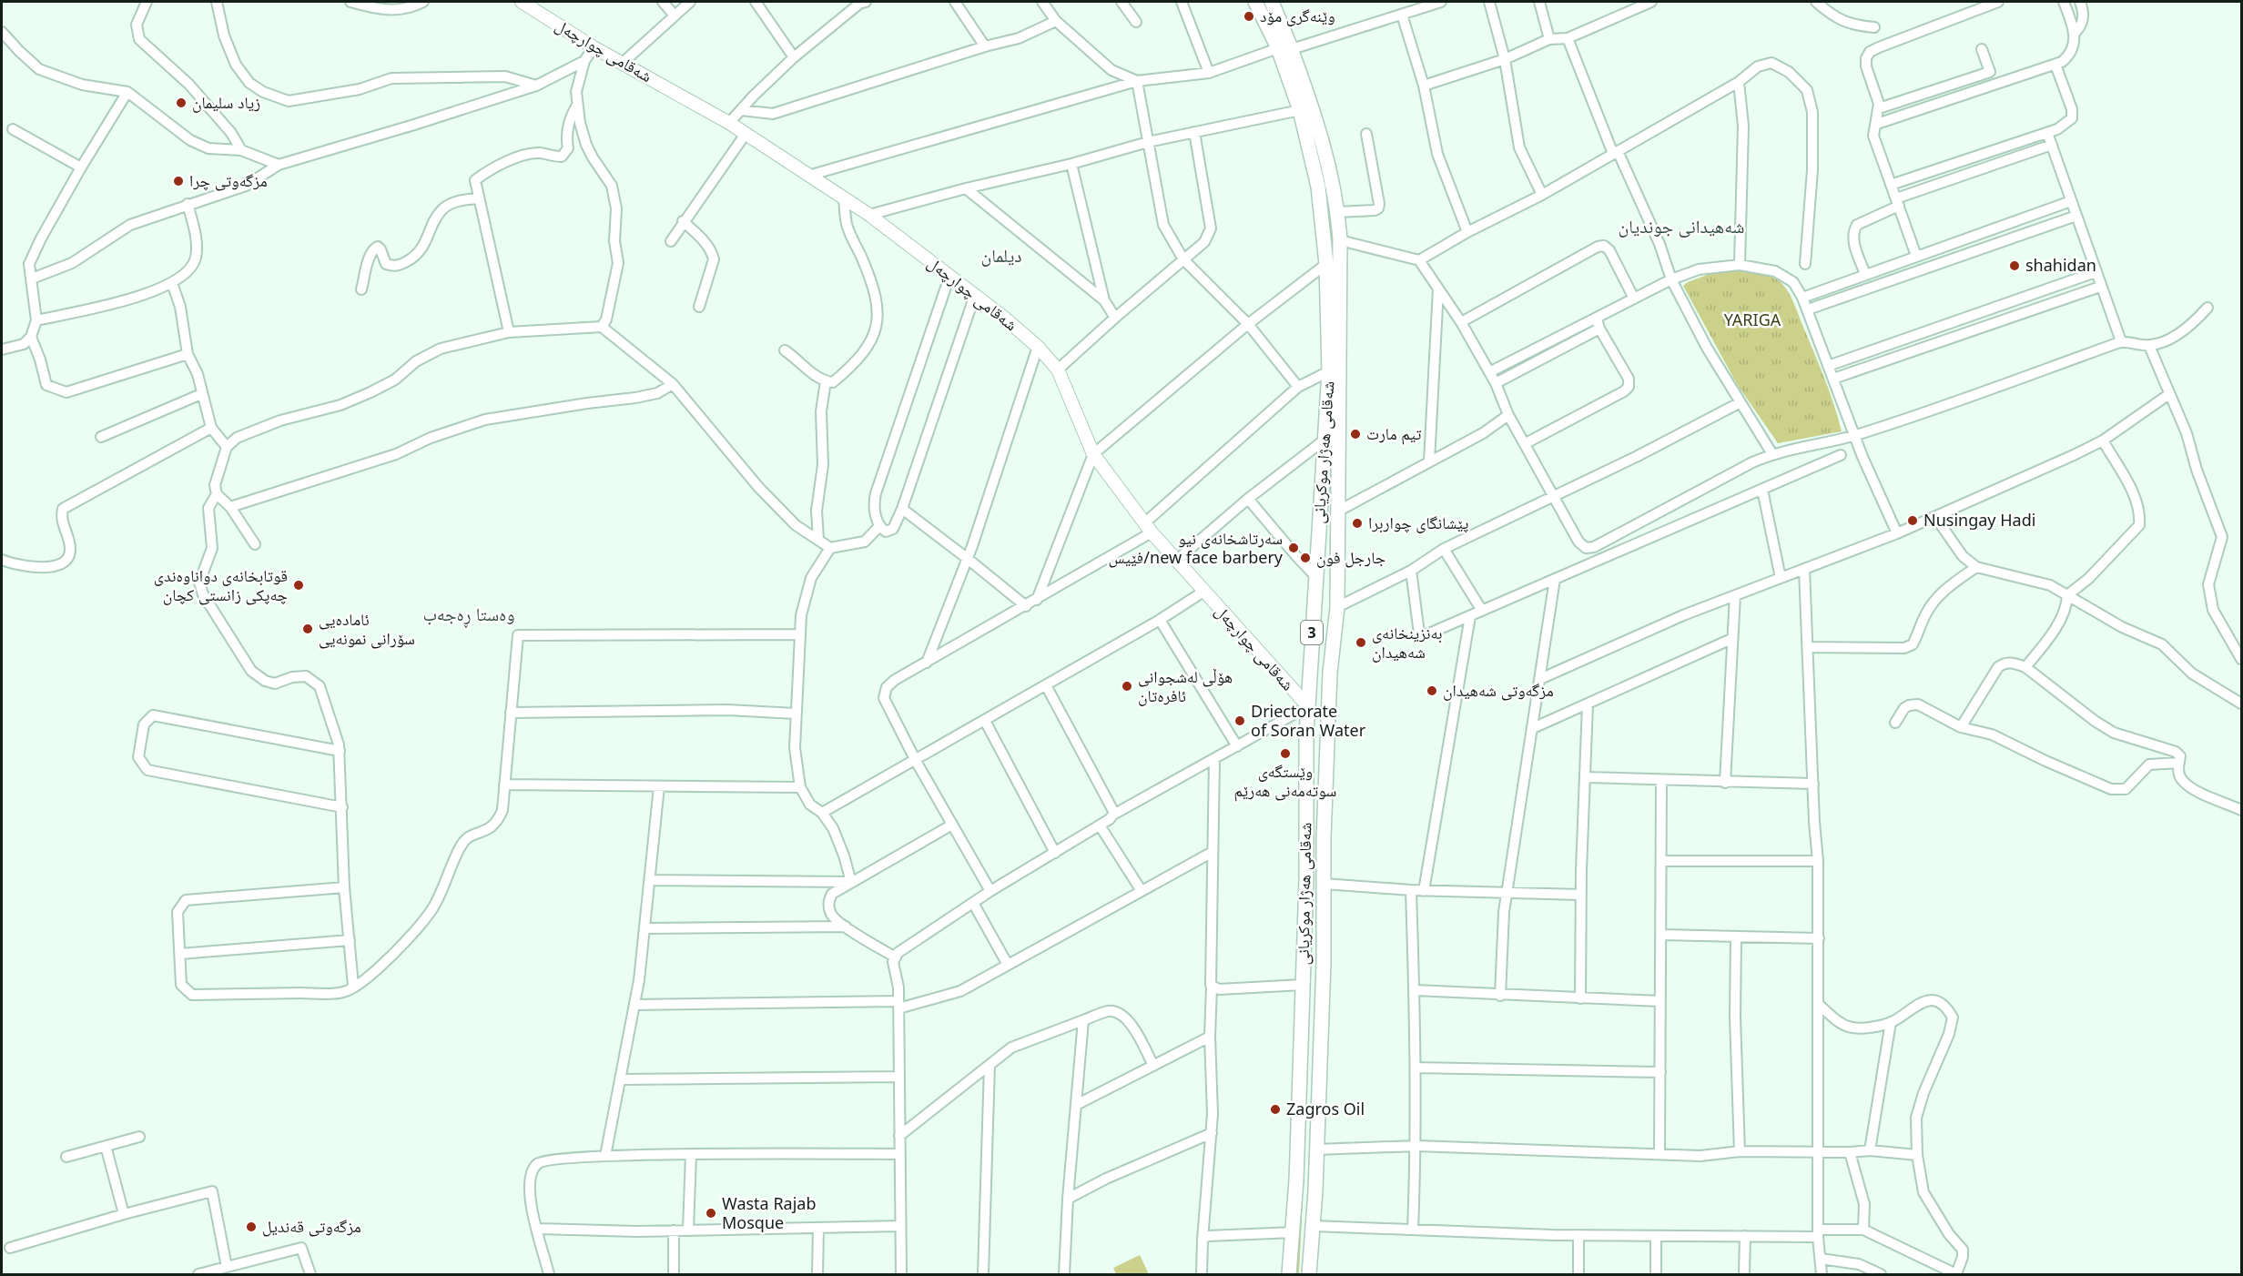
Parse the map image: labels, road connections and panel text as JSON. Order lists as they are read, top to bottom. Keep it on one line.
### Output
{"streets":{"highway":["شەقامی ھەژار موکریانی","3"],"main road":["شەقامی چوارچەل"]},"crossings":[["شەقامی چوارچەل","شەقامی ھەژار موکریانی"]],"districts":["شەھیدانی جوندیان","دیلمان","وەستا ڕەجەب"],"parks":["YARIGA"],"places":["وێنەگری مۆد","زياد سليمان","مزگەوتى چرا","shahidan","تيم مارت","Nusingay Hadi","پێشانگای چواربرا","سەرتاشخانەی نیو فێیس/new face barbery","جارجل فون","قوتابخانەی دواناوەندی چەپکی زانستی کچان","ئامادەیی سۆرانی نمونەیی","بەنزینخانەی شەهیدان","هۆڵی لەشجوانی ئافرەتان","مزگەوتی شەهیدان","Driectorate of Soran Water","وێستگەی سوتەمەنی هەرێم","Zagros Oil","Wasta Rajab Mosque","مزگەوتی قەندیل"]}
